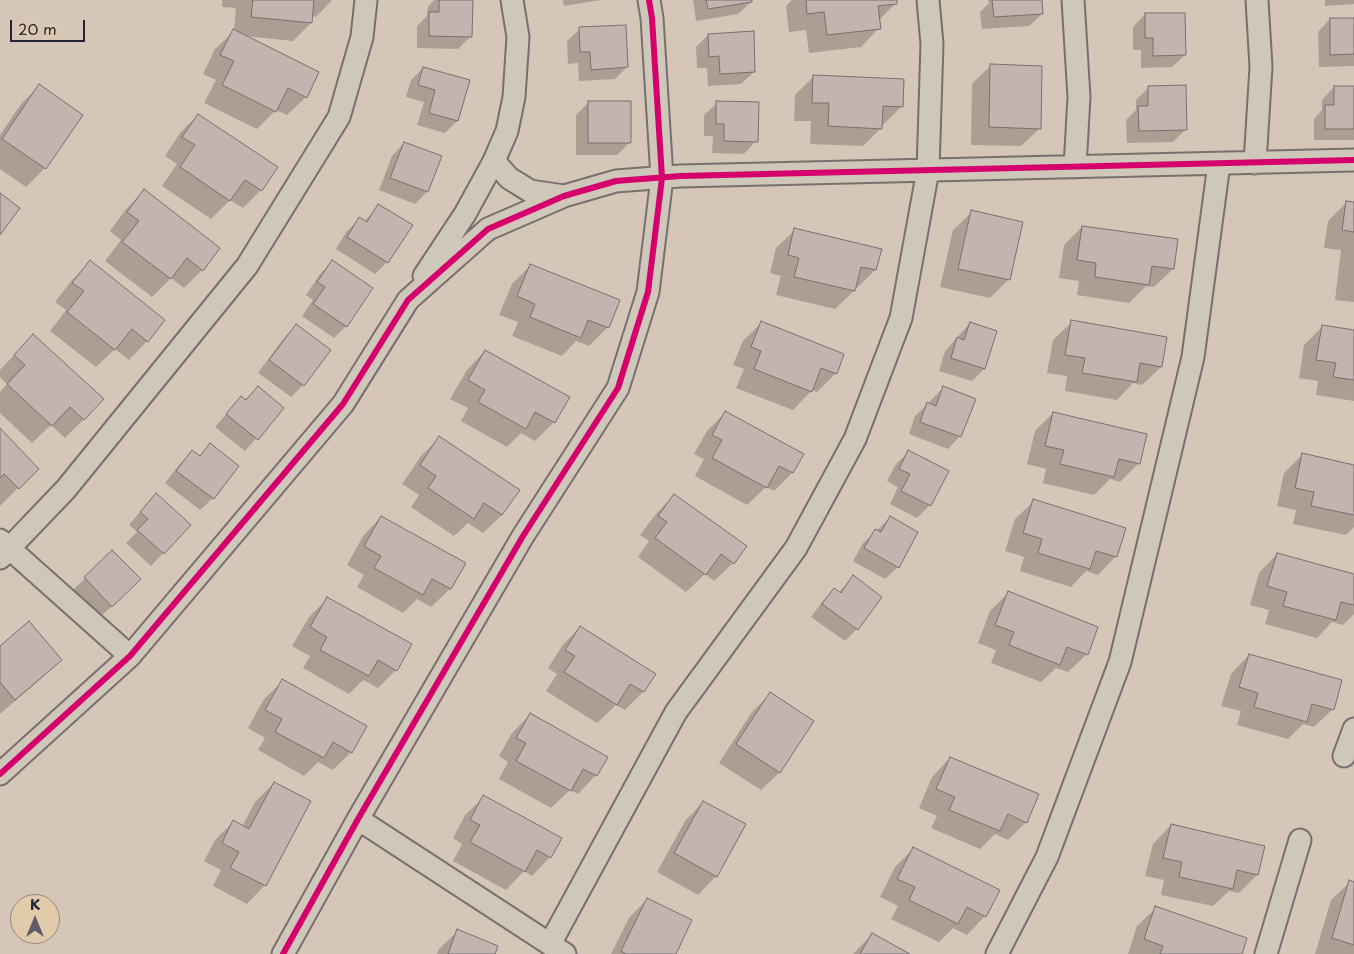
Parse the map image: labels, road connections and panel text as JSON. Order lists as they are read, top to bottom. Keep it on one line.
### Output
{"scale_bar":"20 m","north":"top"}
